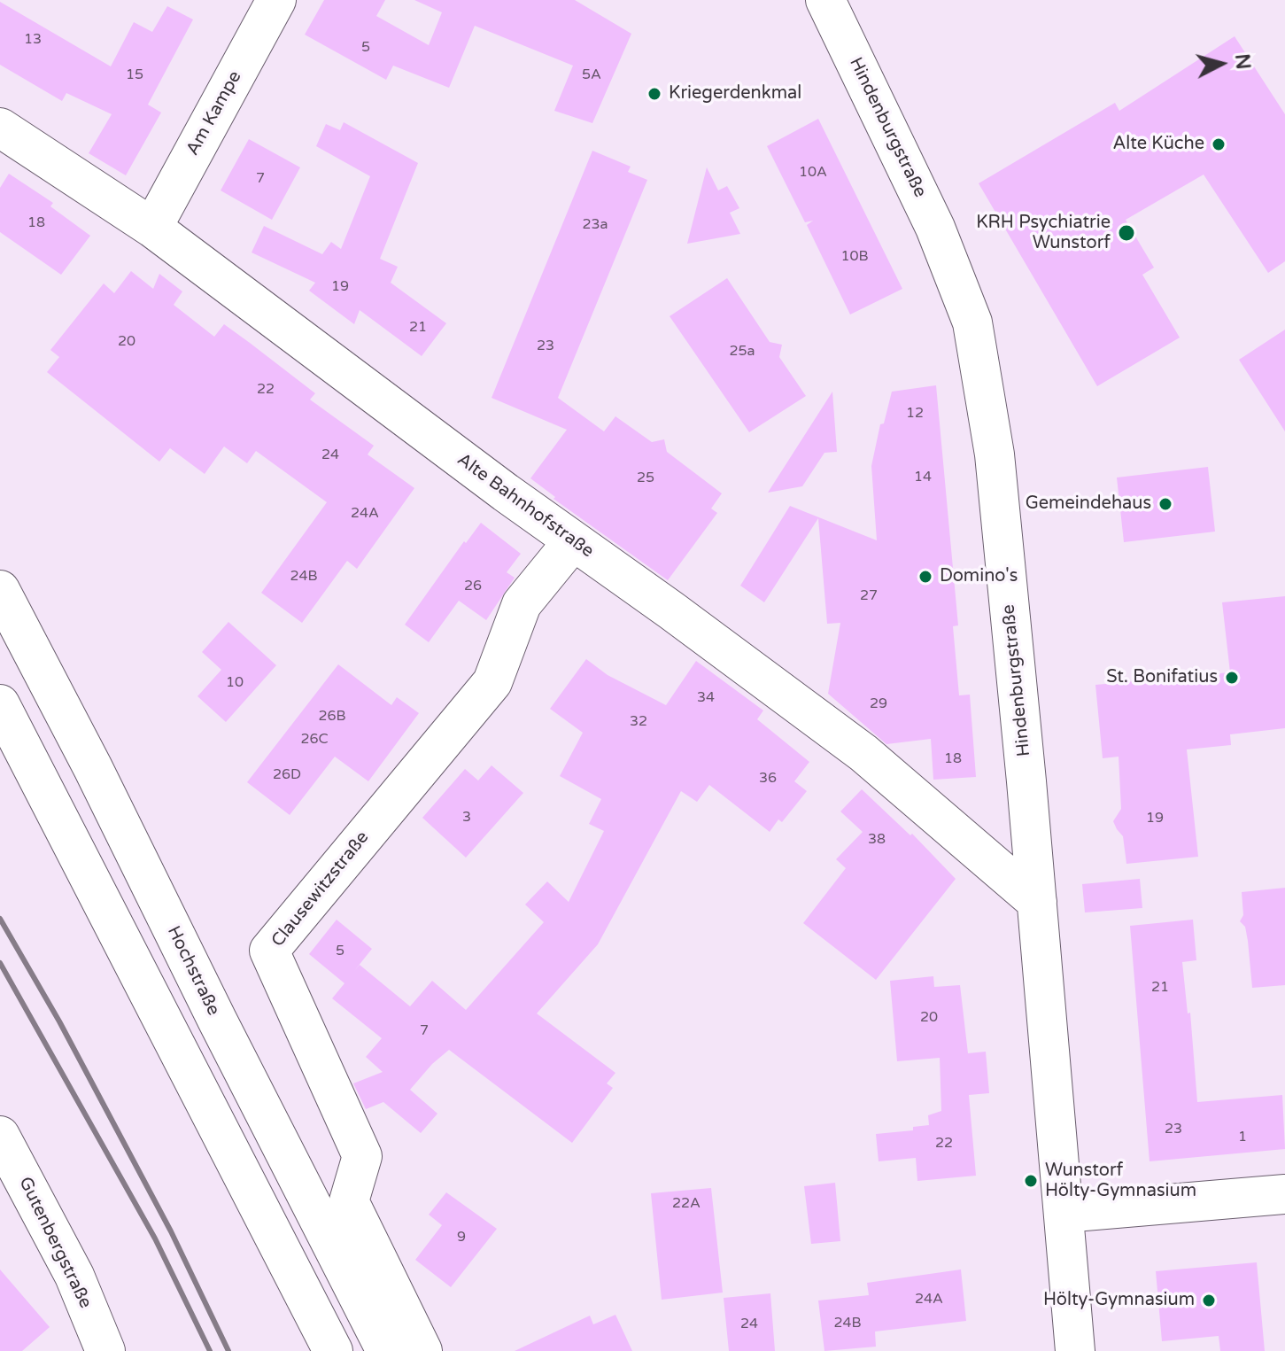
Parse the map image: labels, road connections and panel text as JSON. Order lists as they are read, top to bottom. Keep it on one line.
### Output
{"streets":{"street":["Am Kampe","Hindenburgstraße","Alte Bahnhofstraße","Clausewitzstraße","Hochstraße","Gutenbergstraße"]},"crossings":[["Am Kampe","Alte Bahnhofstraße"],["Hindenburgstraße","Alte Bahnhofstraße"],["Alte Bahnhofstraße","Clausewitzstraße"]],"places":["Kriegerdenkmal","Alte Küche","KRH Psychiatrie Wunstorf","Gemeindehaus","Domino's","St. Bonifatius","Wunstorf Hölty-Gymnasium","Hölty-Gymnasium"],"house_numbers":["13","5","15","5A","10A","7","18","23a","10B","19","21","20","23","25a","22","12","24","14","25","24A","24B","26","27","10","34","29","26B","32","26C","18","26D","36","3","19","38","5","21","20","7","23","1","22","22A","9","24A","24B","24"],"north":"right"}
